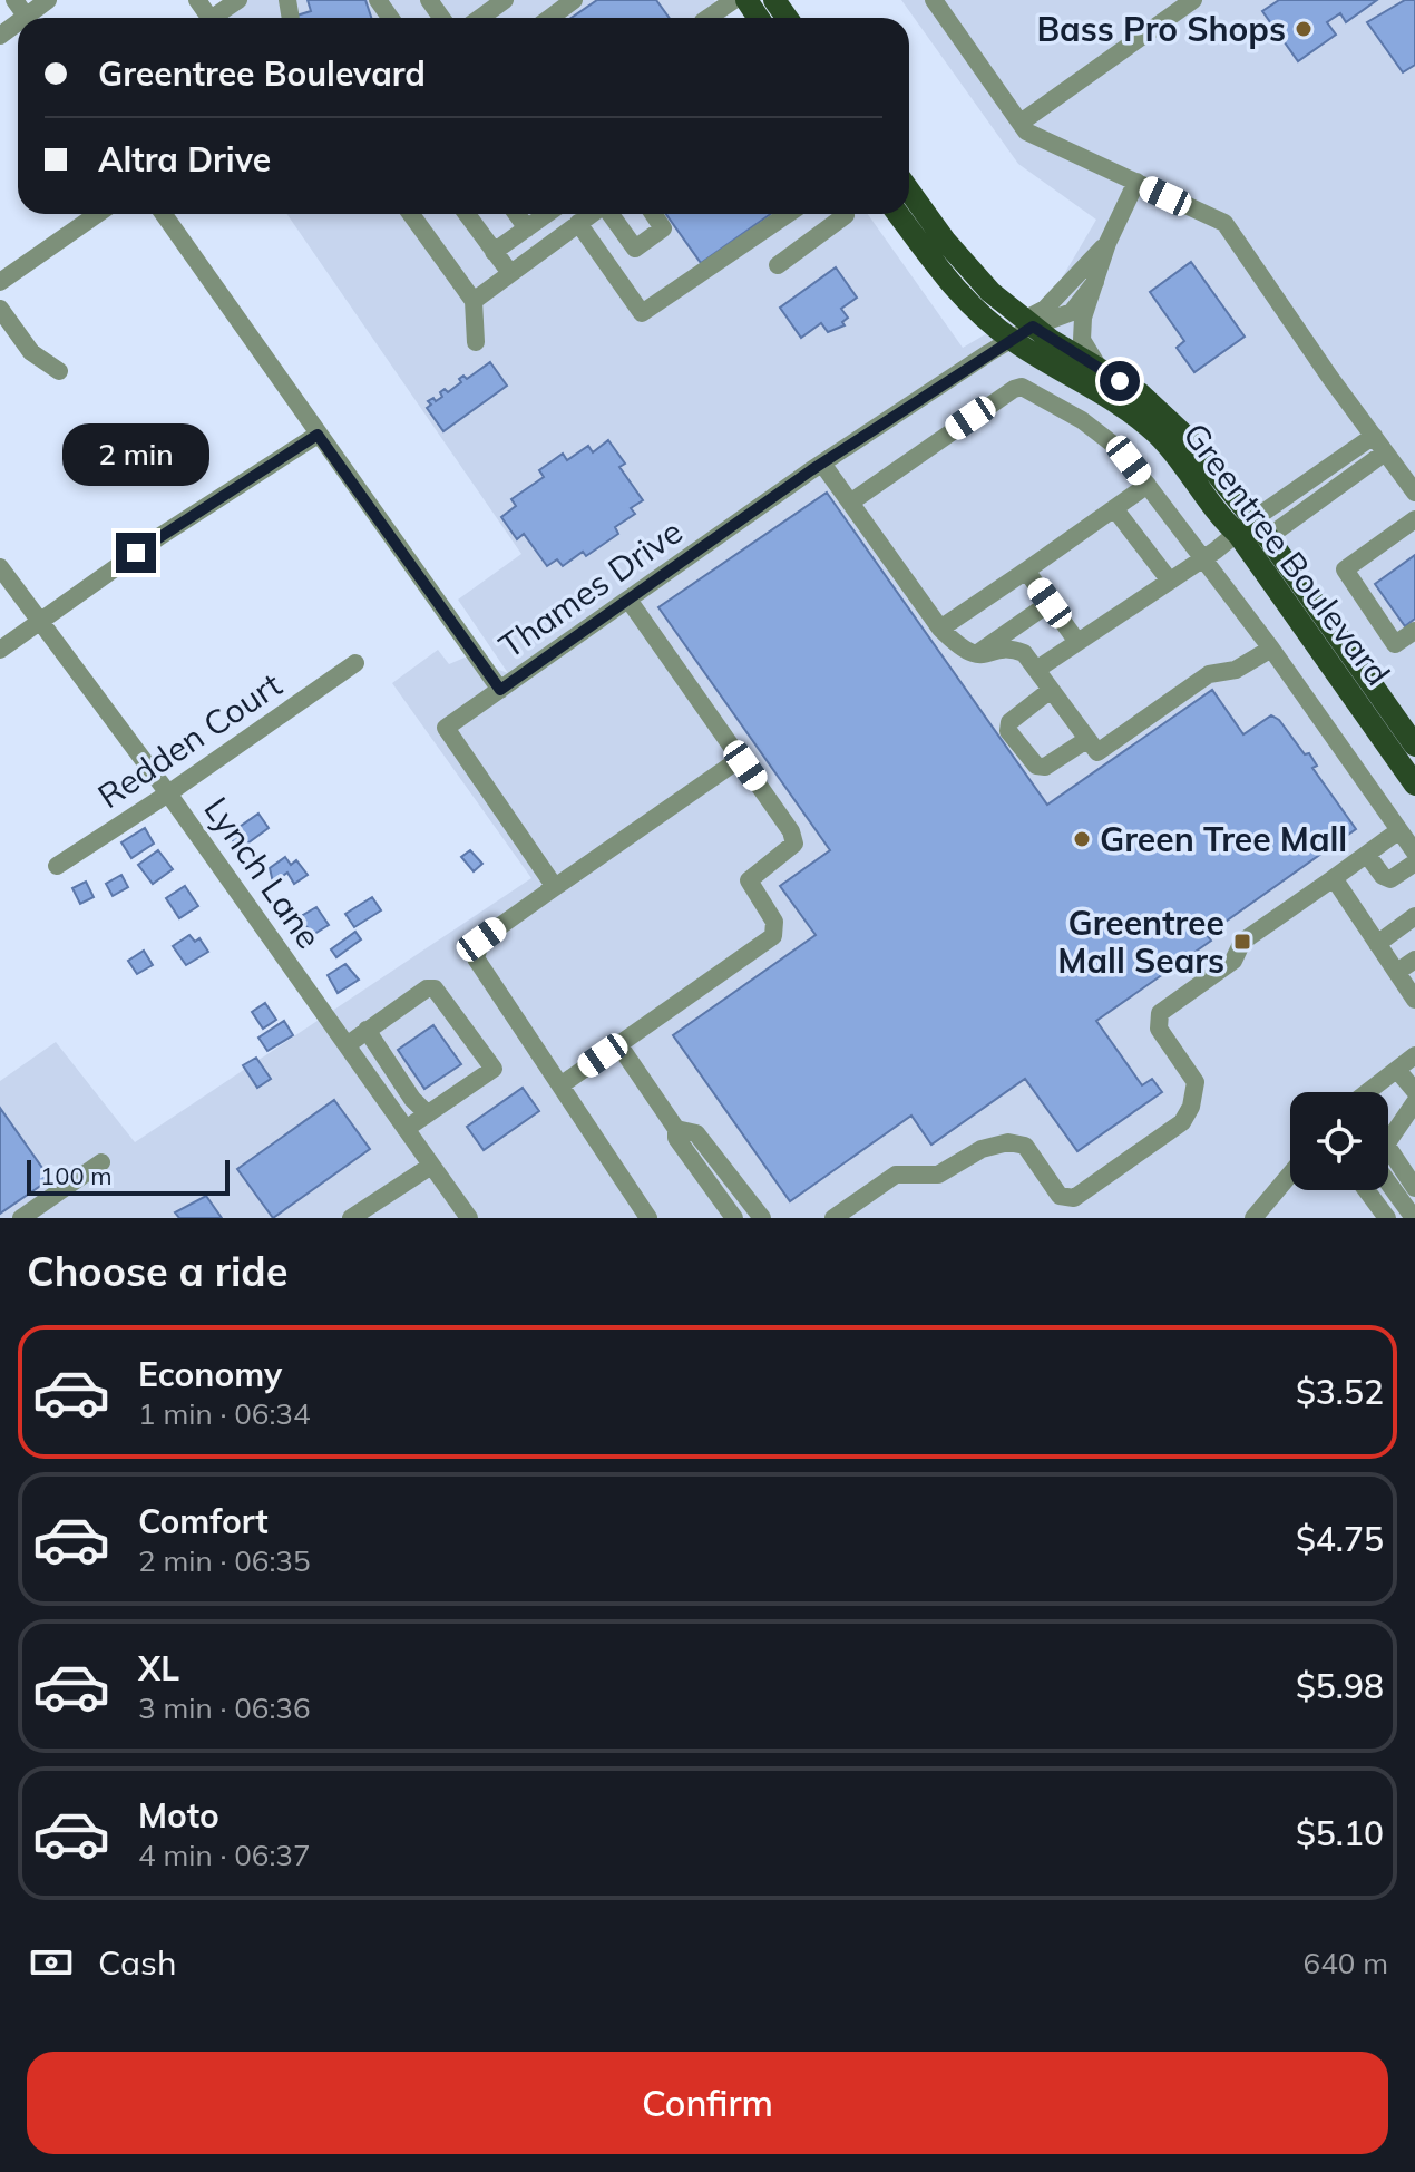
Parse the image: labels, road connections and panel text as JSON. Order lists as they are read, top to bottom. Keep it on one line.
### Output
{"streets":{"main road":["Greentree Boulevard"],"street":["Thames Drive","Redden Court","Lynch Lane"]},"crossings":[["Greentree Boulevard","Thames Drive"],["Redden Court","Lynch Lane"]],"places":{"other":["Bass Pro Shops","Green Tree Mall"],"transit":["Greentree Mall Sears"]},"scale_bar":"100 m","page":{"banner":["Greentree Boulevard","Altra Drive"],"bubble":"2 min","scale":"100 m","heading":"Choose a ride","list":[{"name":"Economy","note":"1 min · 06:34","value":"$3.52"},{"name":"Comfort","note":"2 min · 06:35","value":"$4.75"},{"name":"XL","note":"3 min · 06:36","value":"$5.98"},{"name":"Moto","note":"4 min · 06:37","value":"$5.10"}],"pay":["Cash","640 m"],"buttons":"Confirm"}}
